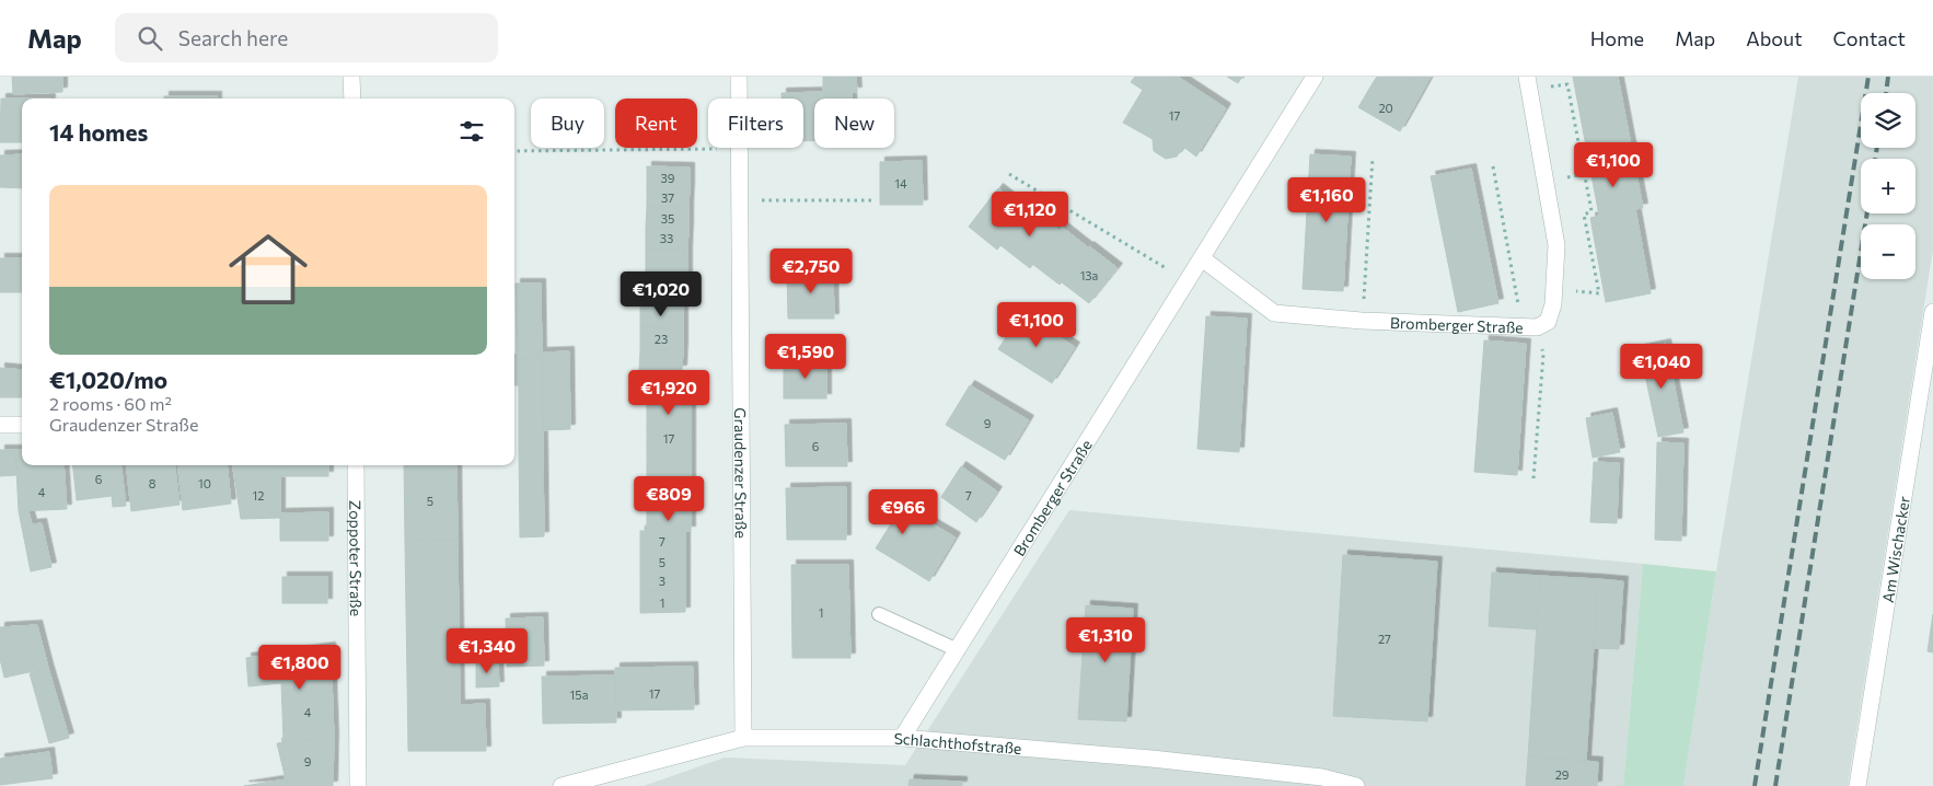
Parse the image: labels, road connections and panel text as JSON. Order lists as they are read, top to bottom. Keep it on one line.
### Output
{"streets":{"street":["Bromberger Straße","Graudenzer Straße","Am Wischacker","Zoppoter Straße","Schlachthofstraße"]},"crossings":[["Bromberger Straße","Schlachthofstraße"],["Graudenzer Straße","Schlachthofstraße"]],"house_numbers":["20","17","39","14","37","35","33","13a","23","9","17","6","6","8","10","4","12","7","5","7","5","3","1","1","27","17","15a","4","9","29"],"page":{"header":"Map","search":"Search here","nav":["Home","Map","About","Contact"],"map_buttons":["+","−"],"chip":["Buy","Rent","Filters","New"],"heading":"14 homes","price":["€1,100","€1,160","€1,120","€2,750","€1,020","€1,100","€1,590","€1,040","€1,920","€809","€966","€1,310","€1,340","€1,800"],"list":[{"name":"€1,020/mo","note":"2 rooms · 60 m² · Graudenzer Straße"}]}}
